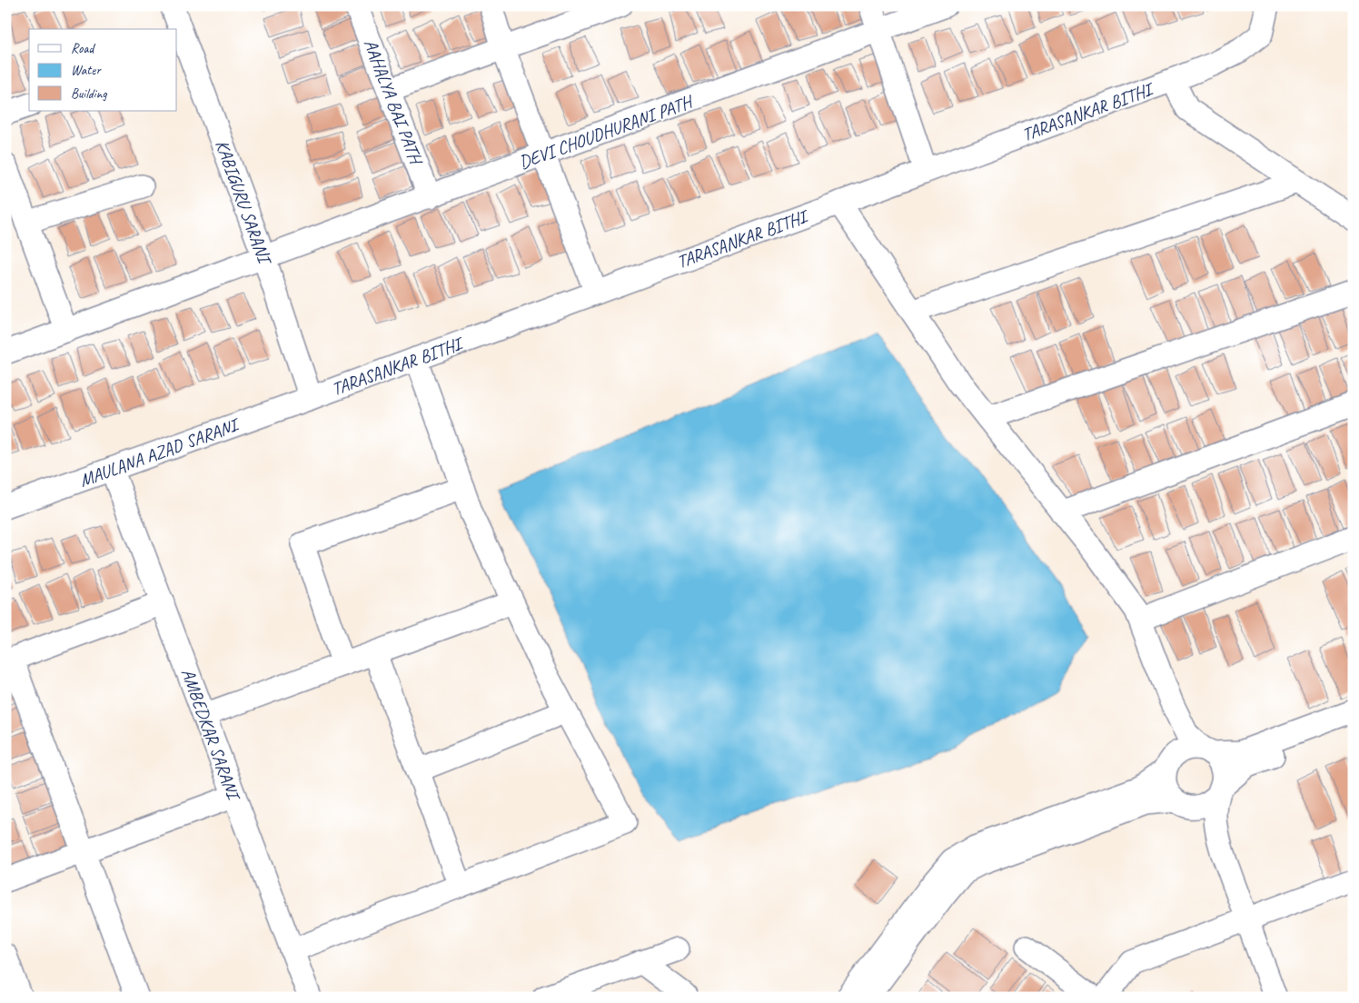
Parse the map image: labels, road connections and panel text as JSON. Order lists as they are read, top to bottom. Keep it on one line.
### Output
{"streets":{"street":["AAHALYA BAI PATH","TARASANKAR BITHI","DEVI CHOUDHURANI PATH","KABIGURU SARANI","MAULANA AZAD SARANI","AMBEDKAR SARANI"]},"crossings":[["AAHALYA BAI PATH","DEVI CHOUDHURANI PATH"],["TARASANKAR BITHI","KABIGURU SARANI"],["TARASANKAR BITHI","MAULANA AZAD SARANI"],["DEVI CHOUDHURANI PATH","KABIGURU SARANI"],["KABIGURU SARANI","MAULANA AZAD SARANI"],["MAULANA AZAD SARANI","AMBEDKAR SARANI"]],"legend":["Road","Water","Building"]}
